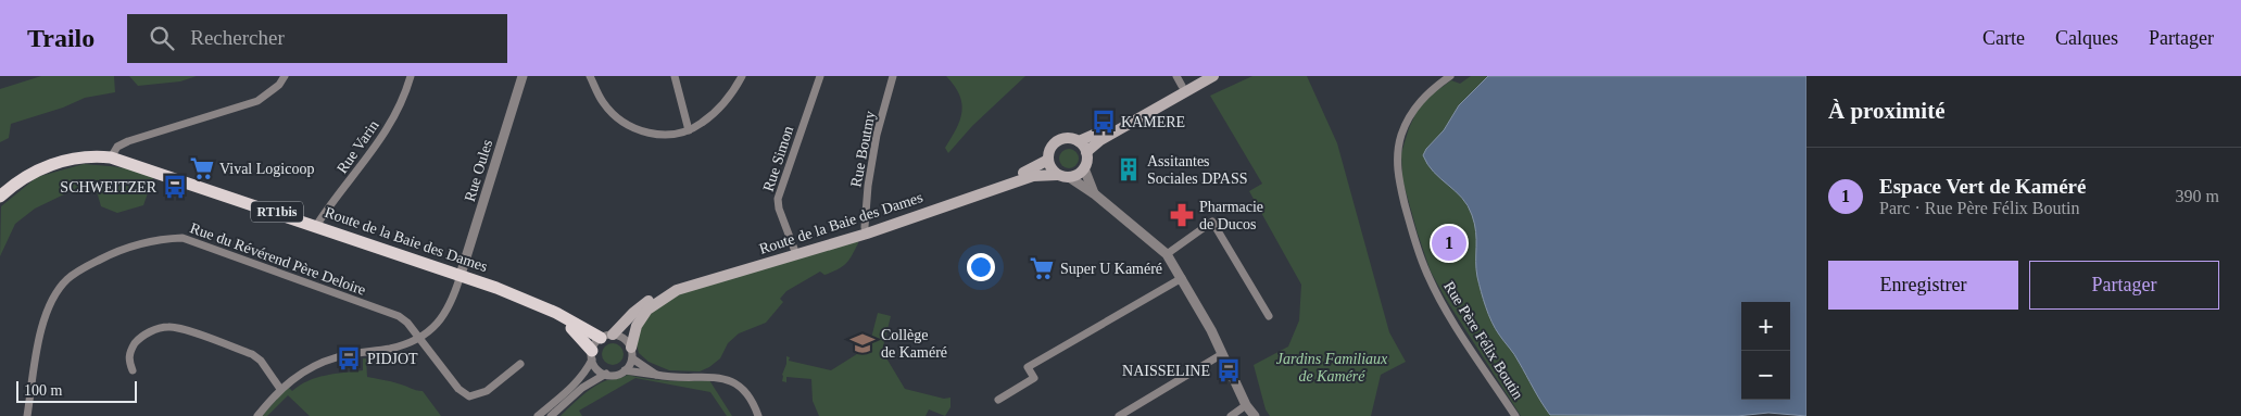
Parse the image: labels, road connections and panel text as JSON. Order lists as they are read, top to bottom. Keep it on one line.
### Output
{"streets":{"main road":["RT1bis","Route de la Baie des Dames"],"street":["Rue Varin","Rue Boutmy","Rue Simon","Rue Oules","Rue du Révérend Père Deloire","Rue Père Félix Boutin"]},"crossings":[["Rue Varin","Route de la Baie des Dames"],["Rue Boutmy","Route de la Baie des Dames"],["Rue Simon","Route de la Baie des Dames"],["Rue Oules","Route de la Baie des Dames"]],"parks":["Jardins Familiaux de Kaméré"],"places":{"bus stop":["KAMERE","SCHWEITZER","PIDJOT","NAISSELINE"],"supermarket":["Vival Logicoop","Super U Kaméré"],"building":["Assitantes Sociales DPASS"],"pharmacy":["Pharmacie de Ducos"],"school or university":["Collège de Kaméré"]},"scale_bar":"100 m","page":{"header":"Trailo","search":"Rechercher","nav":["Carte","Calques","Partager"],"heading":"À proximité","list":[{"mark":"1","name":"Espace Vert de Kaméré","note":"Parc · Rue Père Félix Boutin","value":"390 m"}],"pins":"1","buttons":["Enregistrer","Partager"],"map_buttons":["+","−"],"scale":"100 m"}}
